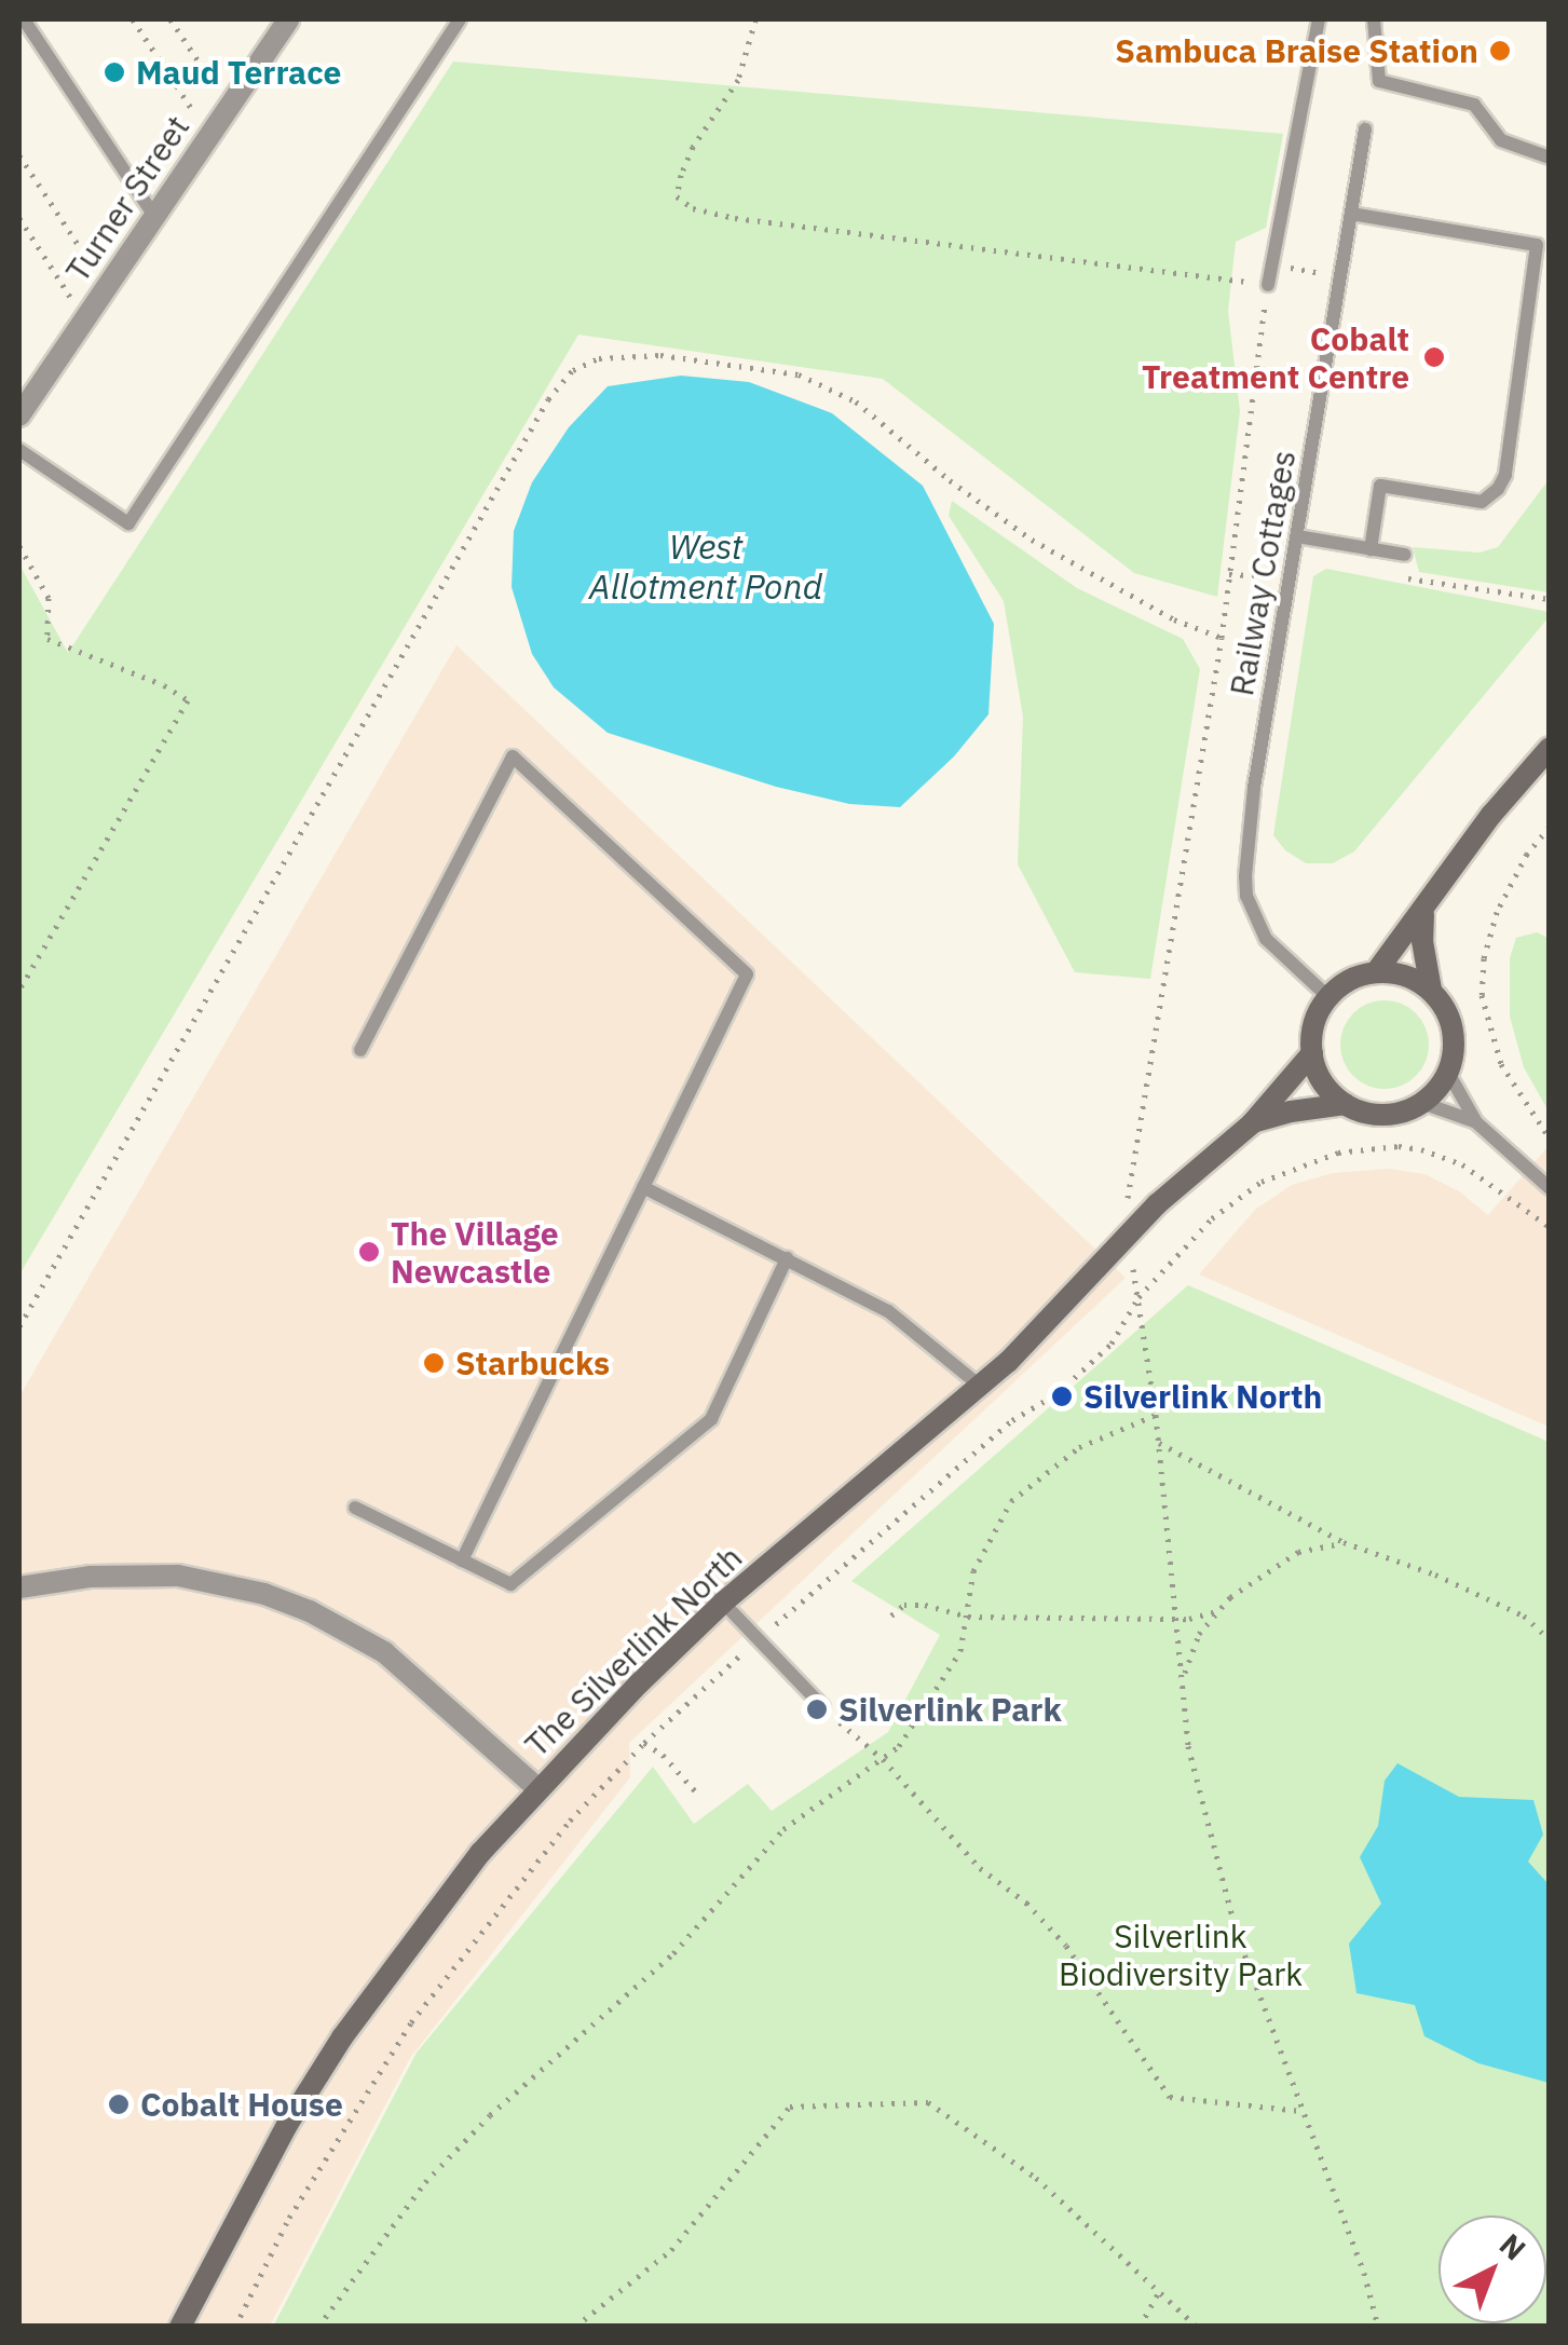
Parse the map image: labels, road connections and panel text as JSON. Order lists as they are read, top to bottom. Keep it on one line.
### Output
{"streets":{"street":["Turner Street","The Silverlink North"],"lane":["Railway Cottages"]},"crossings":[["Railway Cottages","The Silverlink North"]],"water":["West Allotment Pond"],"parks":["Silverlink Biodiversity Park"],"places":["Sambuca Braise Station","Maud Terrace","Cobalt Treatment Centre","The Village Newcastle","Starbucks","Silverlink North","Silverlink Park","Cobalt House"],"north":"top right"}
